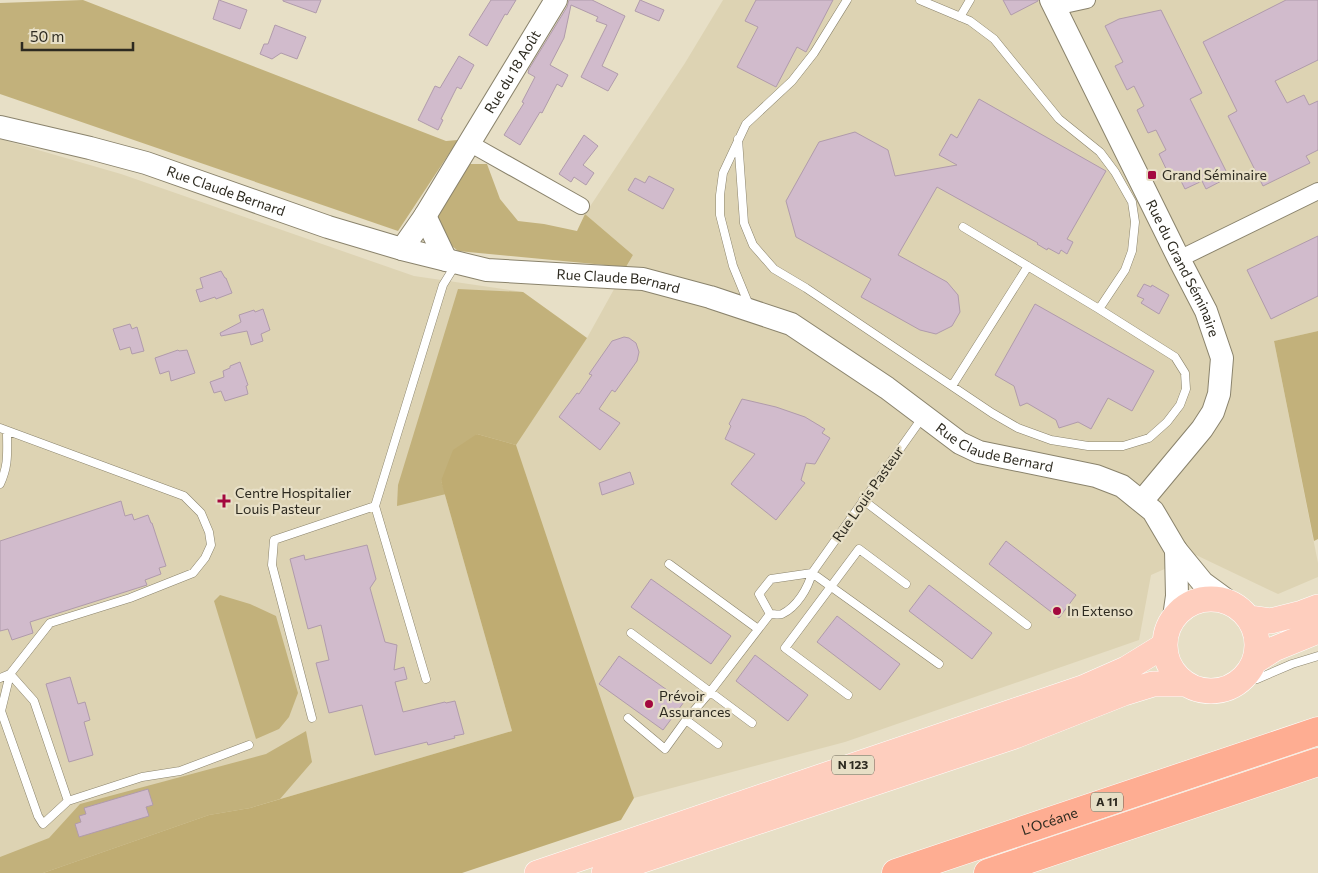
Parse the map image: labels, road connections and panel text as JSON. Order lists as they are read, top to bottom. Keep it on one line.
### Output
{"streets":{"highway":["A 11","L’Océane"],"main road":["N 123"],"street":["Rue du 18 Août","Rue Claude Bernard","Rue du Grand Séminaire"],"lane":["Rue Louis Pasteur"]},"crossings":[["Rue du 18 Août","Rue Claude Bernard"],["Rue Claude Bernard","Rue du Grand Séminaire"],["Rue Claude Bernard","Rue Louis Pasteur"],["Rue Claude Bernard","N 123"]],"places":{"transit":["Grand Séminaire"],"health":["Centre Hospitalier Louis Pasteur"],"other":["In Extenso","Prévoir Assurances"]},"scale_bar":"50 m"}
